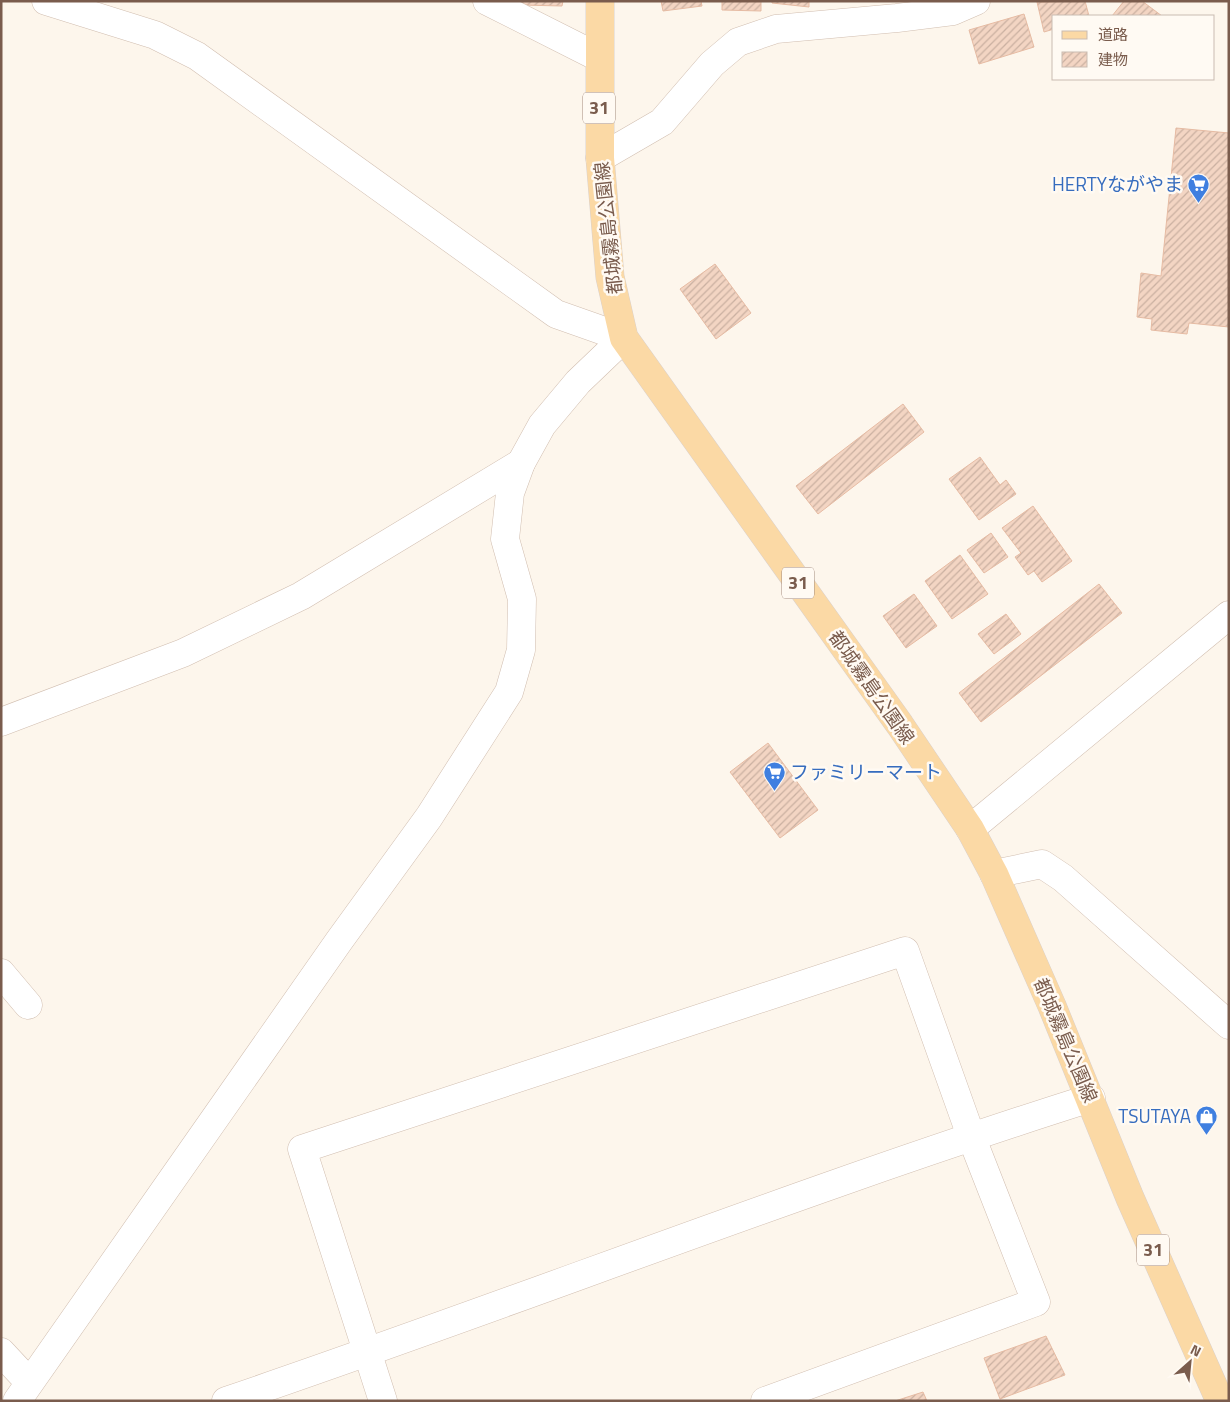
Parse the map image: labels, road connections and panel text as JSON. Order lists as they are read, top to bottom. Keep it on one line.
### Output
{"streets":{"main road":["31","都城霧島公園線"]},"places":{"supermarket":["HERTYながやま","ファミリーマート"],"shop":["TSUTAYA"]},"legend":["道路","建物"],"north":"top right"}
